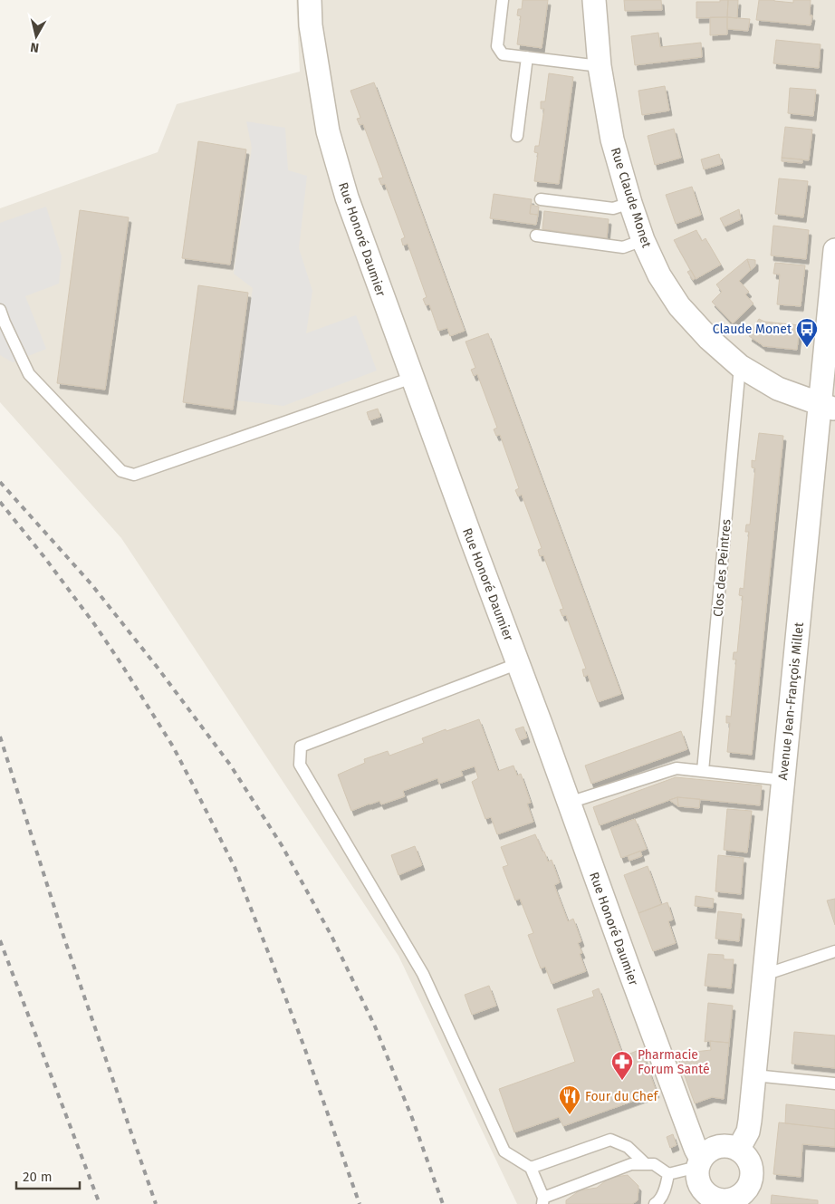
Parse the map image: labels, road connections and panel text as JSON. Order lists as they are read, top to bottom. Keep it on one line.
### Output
{"streets":{"street":["Rue Claude Monet","Rue Honoré Daumier","Avenue Jean-François Millet"],"lane":["Clos des Peintres"]},"crossings":[["Rue Claude Monet","Clos des Peintres"],["Rue Claude Monet","Avenue Jean-François Millet"],["Rue Honoré Daumier","Avenue Jean-François Millet"]],"places":{"bus stop":["Claude Monet"],"pharmacy":["Pharmacie Forum Santé"],"restaurant":["Four du Chef"]},"scale_bar":"20 m","north":"bottom"}
